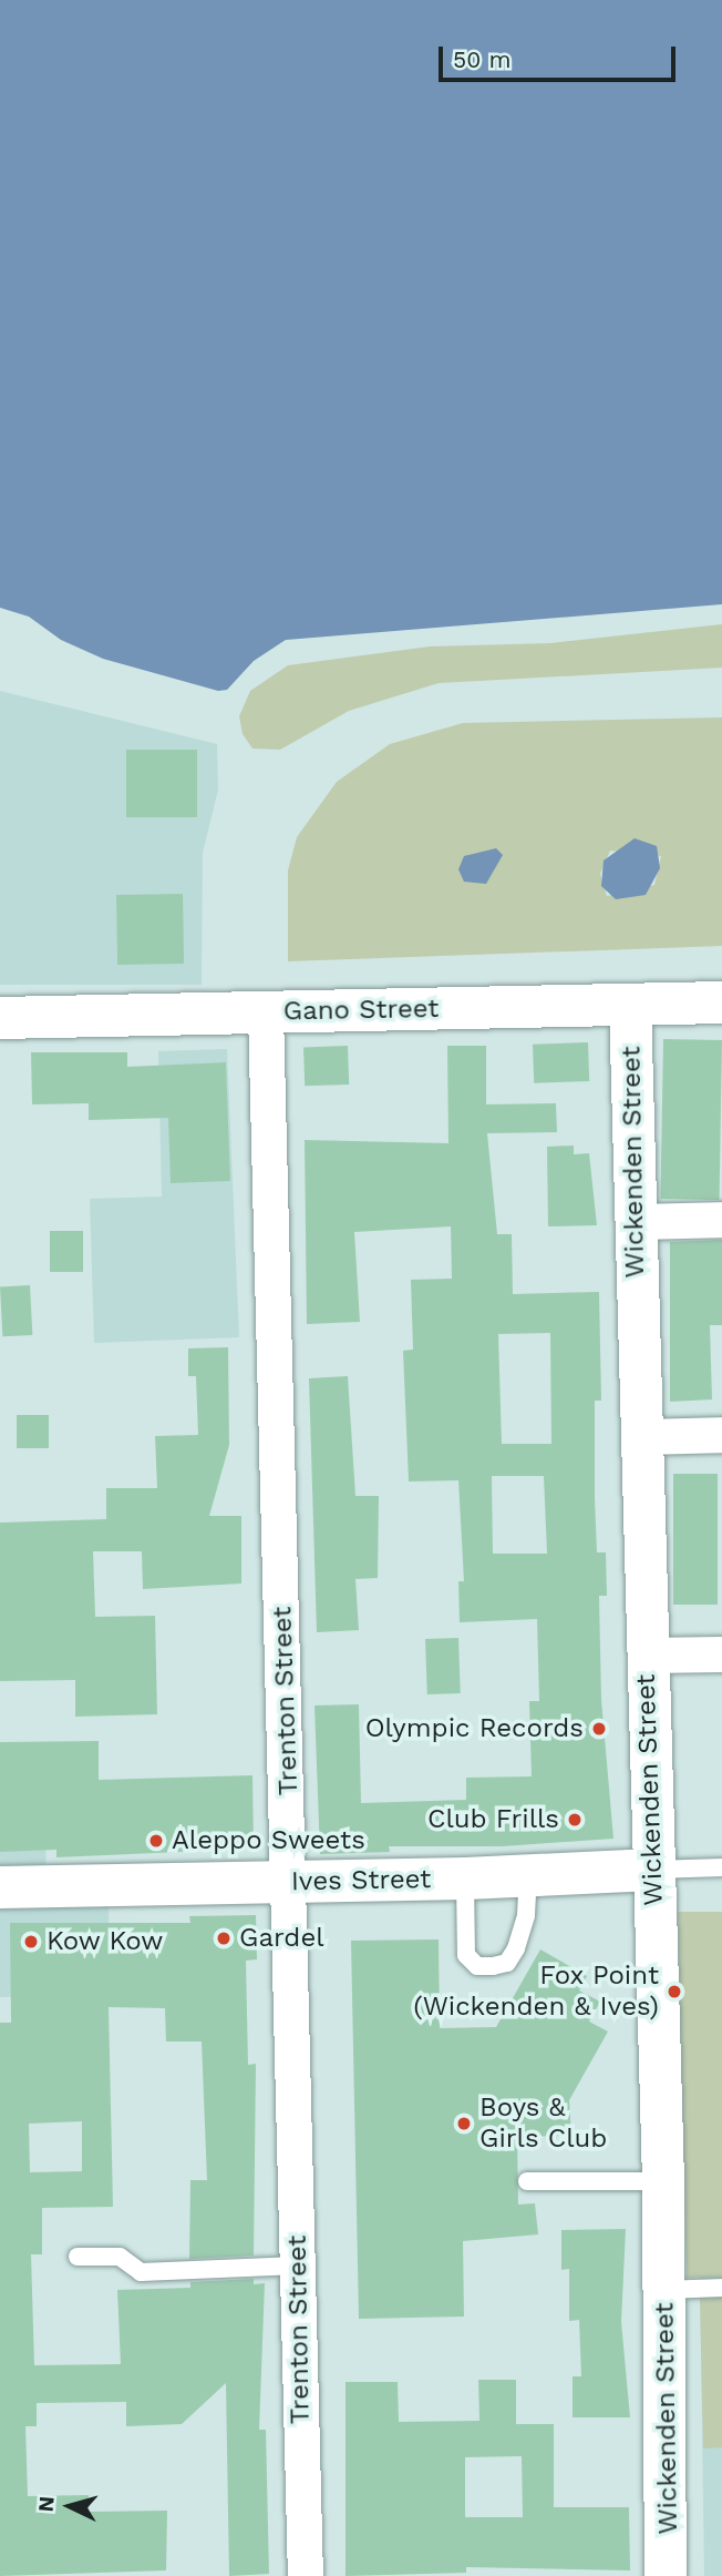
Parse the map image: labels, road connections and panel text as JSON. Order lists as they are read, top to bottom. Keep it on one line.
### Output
{"streets":{"main road":["Gano Street","Wickenden Street","Ives Street"],"street":["Trenton Street"]},"crossings":[["Gano Street","Wickenden Street"],["Gano Street","Trenton Street"],["Wickenden Street","Ives Street"],["Trenton Street","Ives Street"]],"places":["Olympic Records","Club Frills","Aleppo Sweets","Gardel","Kow Kow","Fox Point (Wickenden & Ives)","Boys & Girls Club"],"scale_bar":"50 m","north":"left"}
